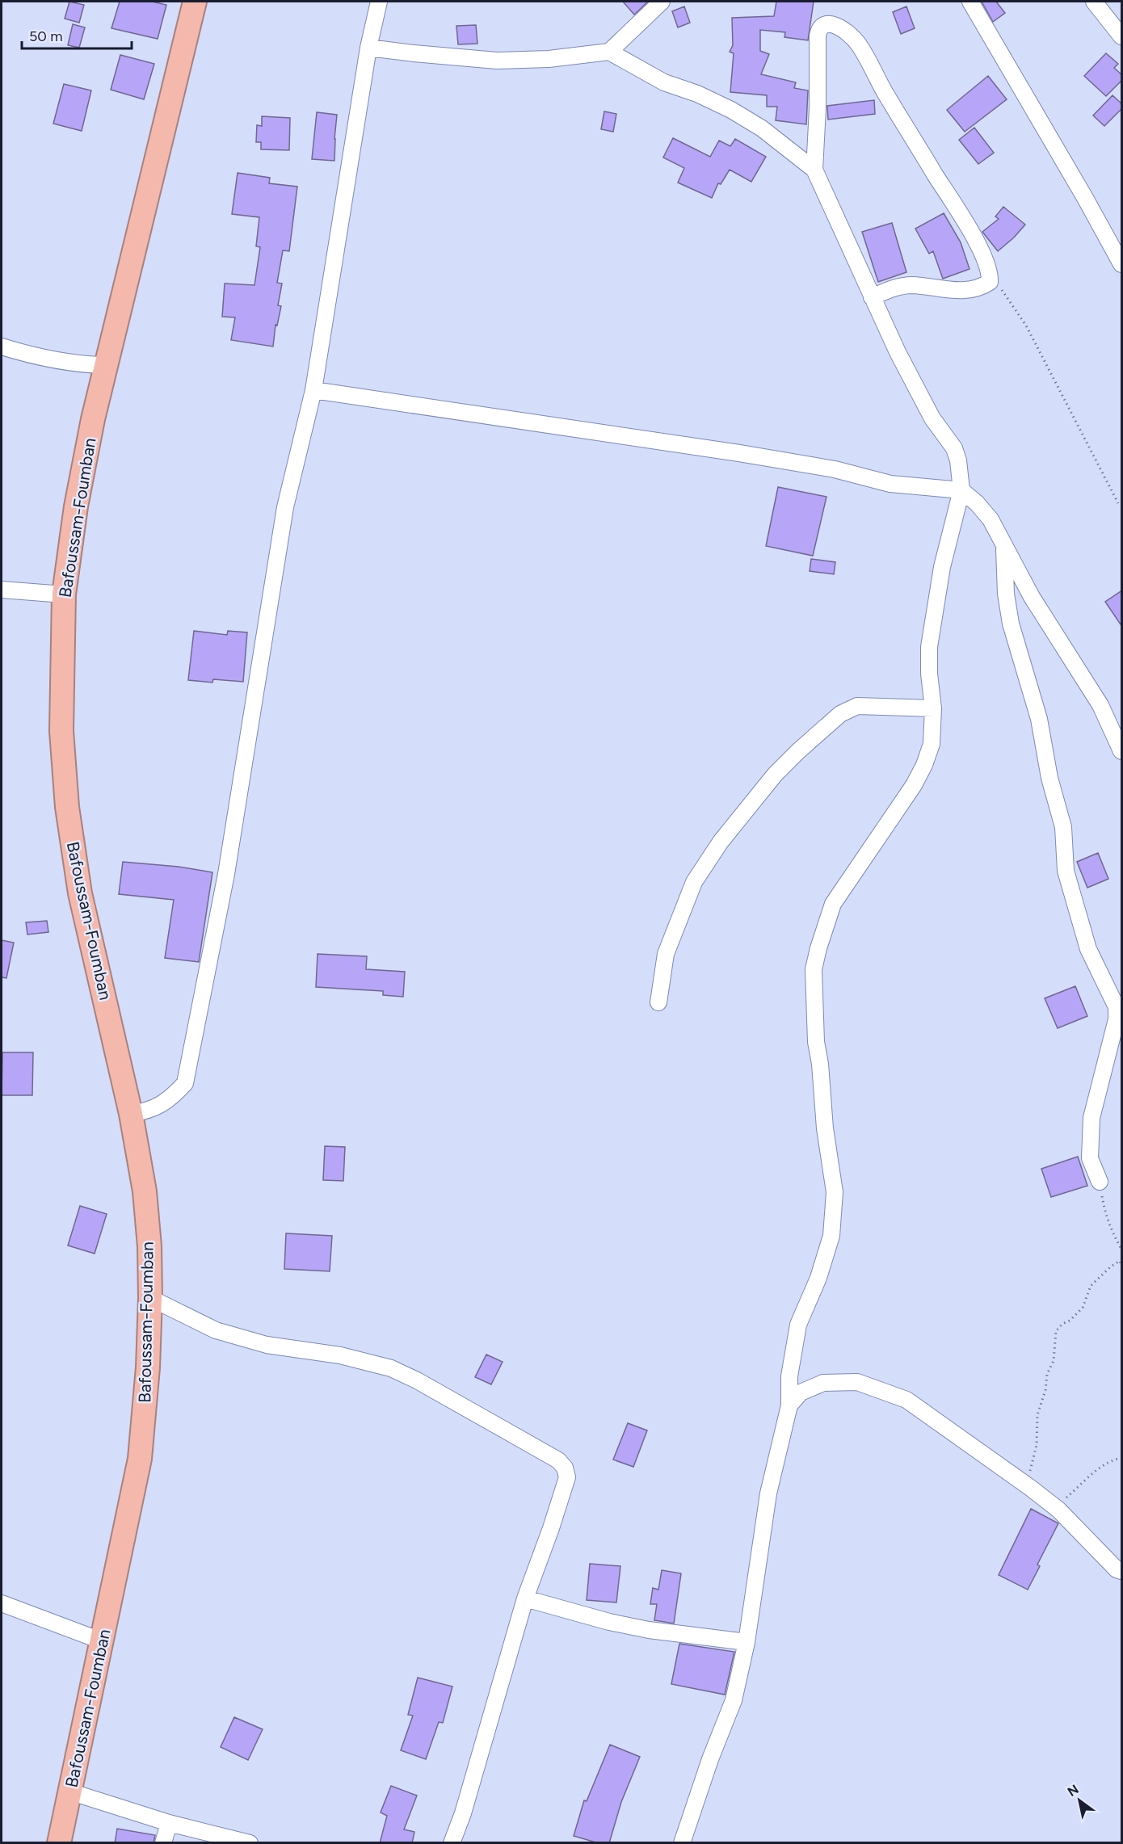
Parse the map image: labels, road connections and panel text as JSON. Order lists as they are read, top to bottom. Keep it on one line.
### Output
{"streets":{"highway":["Bafoussam-Foumban"]},"scale_bar":"50 m","north":"top left"}
